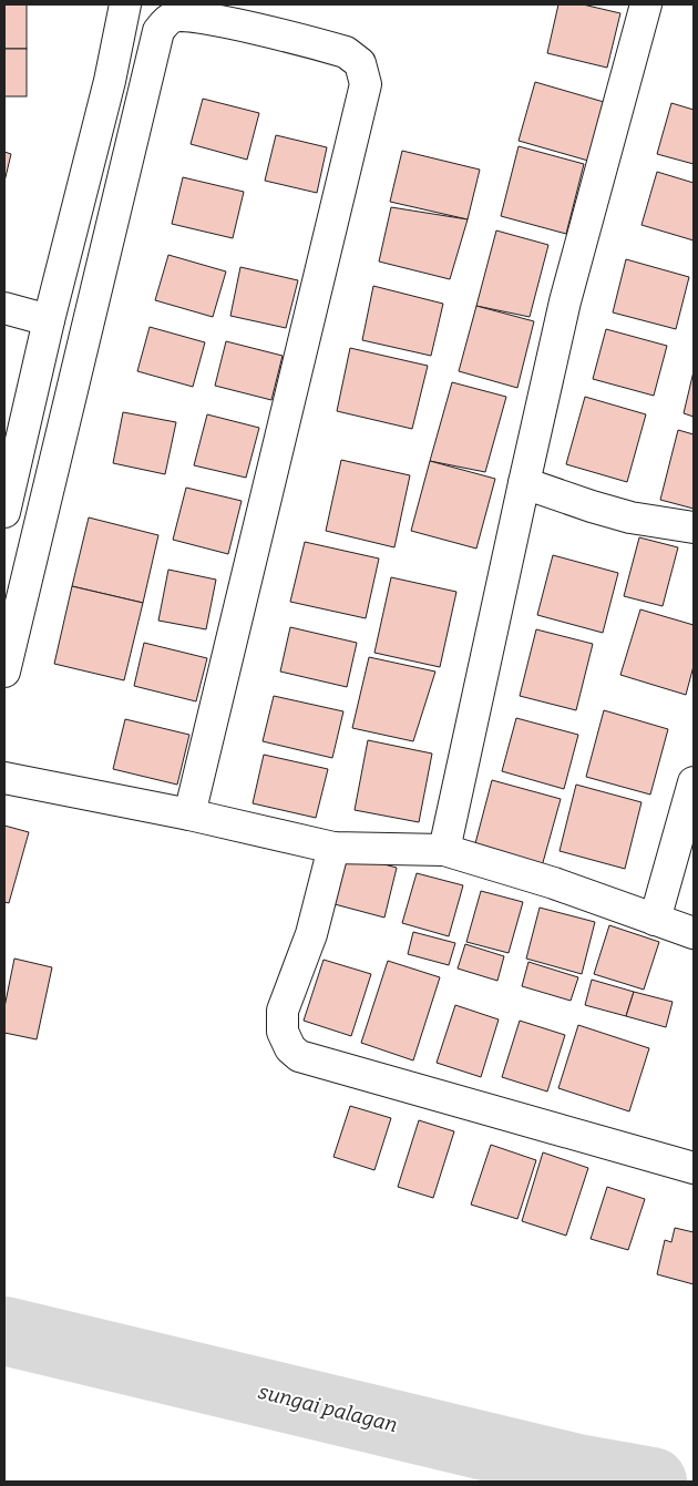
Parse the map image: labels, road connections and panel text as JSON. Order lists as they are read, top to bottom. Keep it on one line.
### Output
{"water":["sungai palagan"]}
